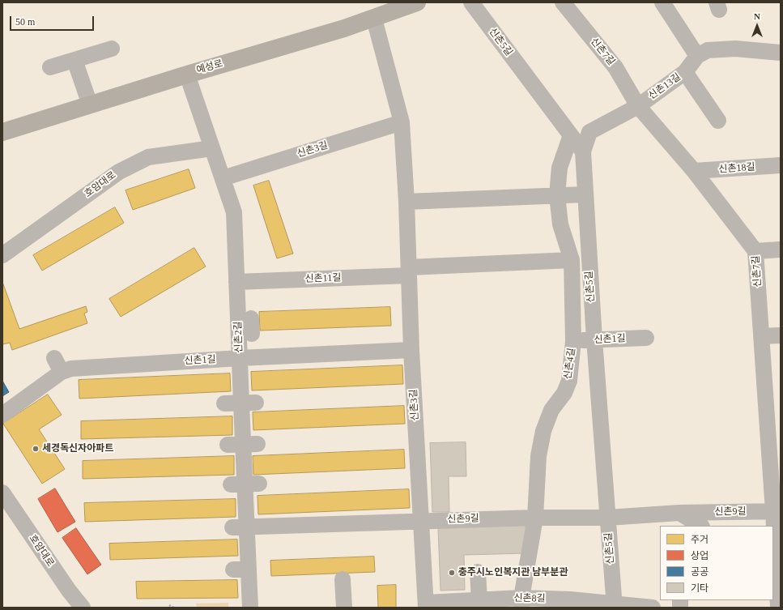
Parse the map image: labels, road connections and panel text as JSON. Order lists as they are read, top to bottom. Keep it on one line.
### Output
{"streets":{"main road":["예성로"],"street":["신촌5길","신촌7길","신촌13길","신촌3길","신촌18길","호암대로","신촌11길","신촌2길","신촌1길","신촌4길","신촌9길","신촌8길"]},"crossings":[["신촌5길","신촌13길"],["신촌5길","신촌1길"],["신촌5길","신촌4길"],["신촌5길","신촌9길"],["신촌5길","신촌8길"],["신촌7길","신촌13길"],["신촌7길","신촌18길"],["신촌7길","신촌9길"],["예성로","신촌3길"],["예성로","신촌2길"],["신촌3길","신촌11길"],["신촌3길","신촌2길"],["신촌3길","신촌1길"],["신촌3길","신촌9길"],["신촌3길","신촌8길"],["호암대로","신촌2길"],["신촌11길","신촌2길"],["신촌11길","신촌4길"],["신촌2길","신촌1길"],["신촌2길","신촌9길"],["신촌1길","신촌4길"],["신촌4길","신촌9길"],["신촌4길","신촌8길"]],"places":["세경독신자아파트","충주시노인복지관 남부분관"],"legend":["주거","상업","공공","기타"],"scale_bar":"50 m","north":"top"}
